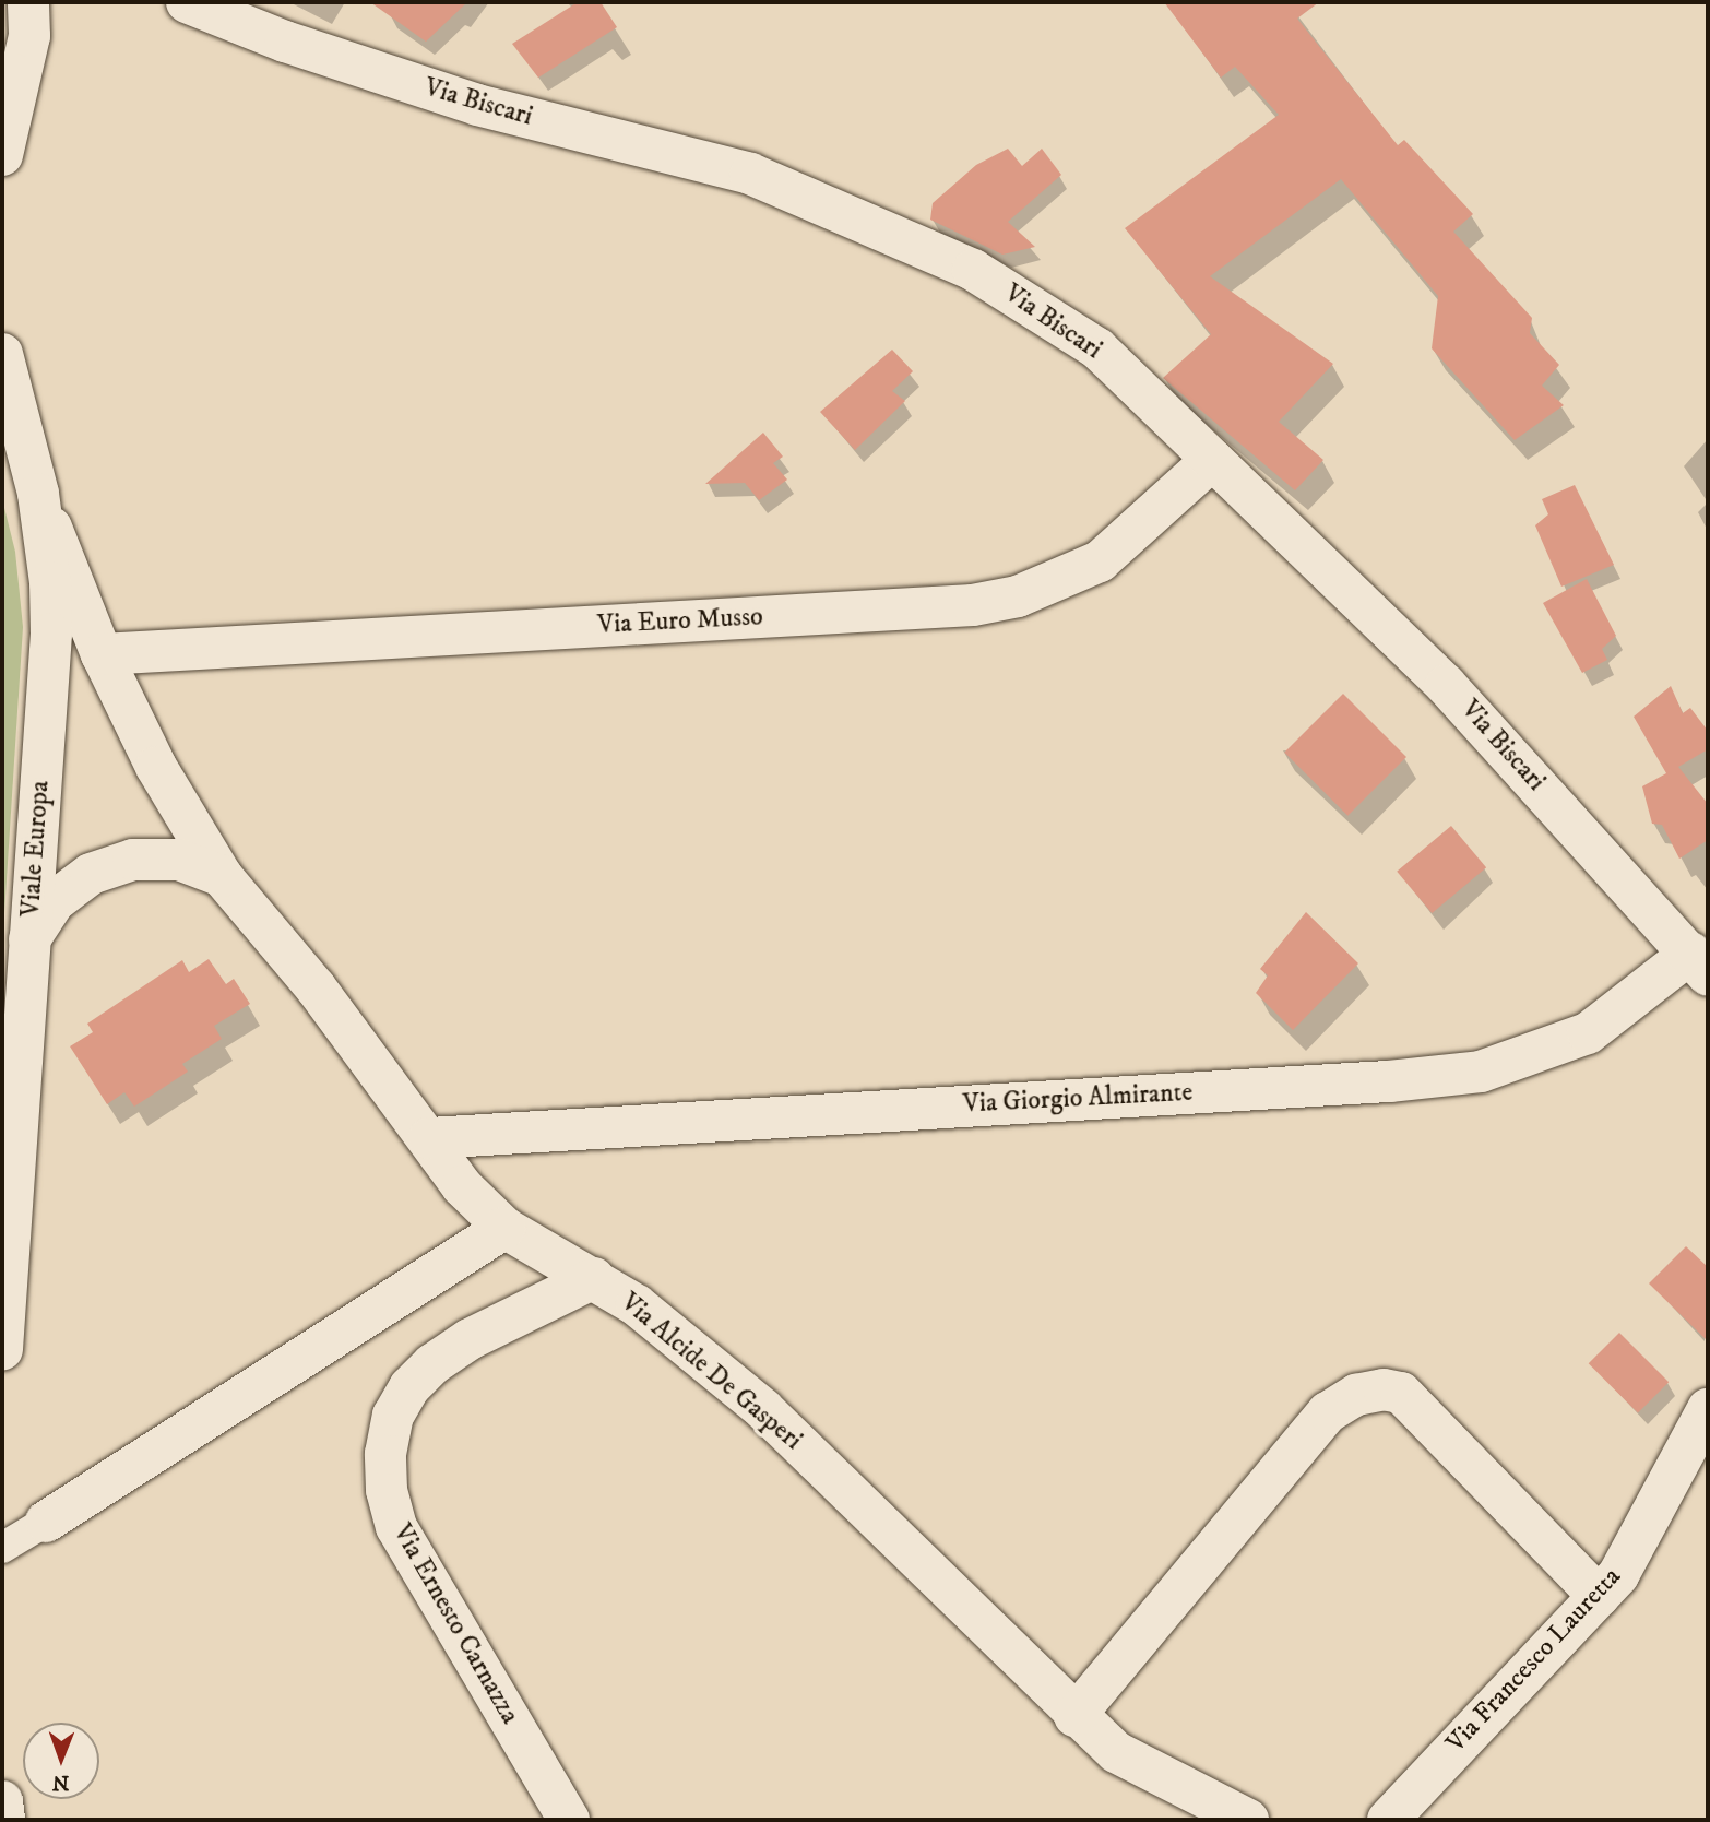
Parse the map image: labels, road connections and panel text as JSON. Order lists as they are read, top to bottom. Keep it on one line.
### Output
{"streets":{"street":["Via Biscari","Via Euro Musso","Viale Europa","Via Giorgio Almirante","Via Alcide De Gasperi","Via Ernesto Carnazza","Via Francesco Lauretta"]},"crossings":[["Via Biscari","Via Euro Musso"],["Via Biscari","Via Giorgio Almirante"],["Via Euro Musso","Via Alcide De Gasperi"],["Viale Europa","Via Alcide De Gasperi"],["Via Giorgio Almirante","Via Alcide De Gasperi"],["Via Alcide De Gasperi","Via Ernesto Carnazza"]],"north":"bottom"}
